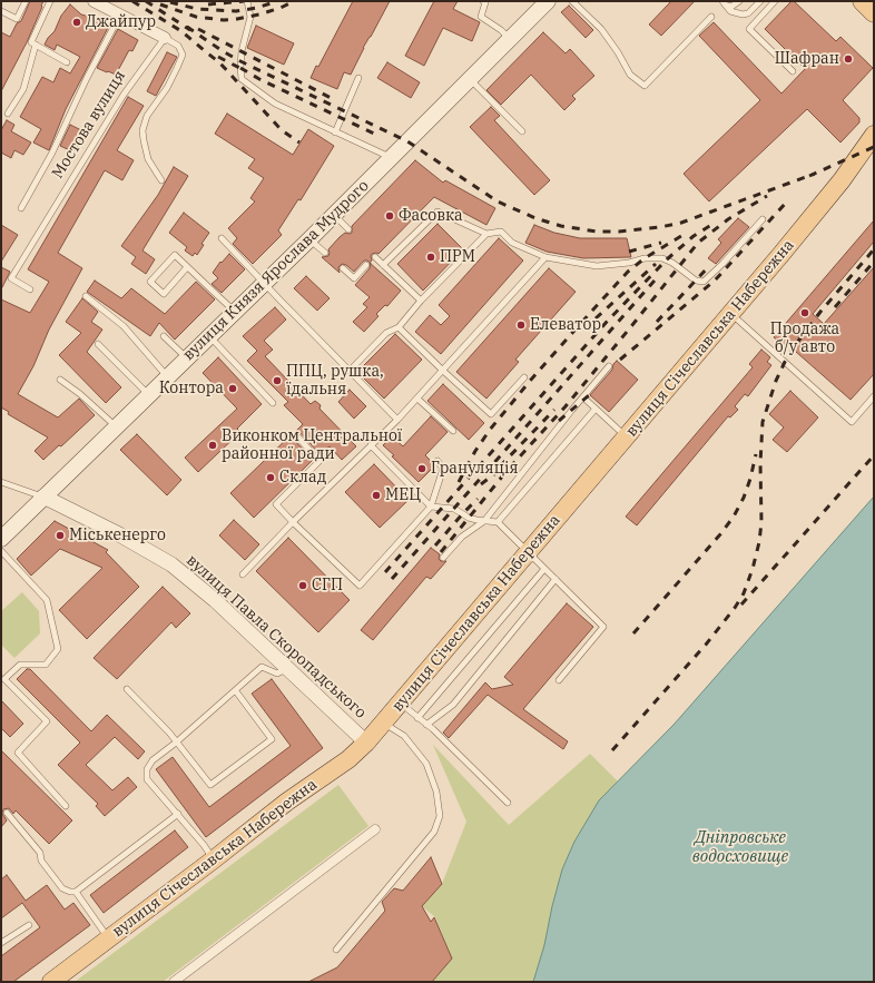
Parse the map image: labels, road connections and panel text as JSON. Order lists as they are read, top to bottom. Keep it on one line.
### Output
{"streets":{"main road":["вулиця Князя Ярослава Мудрого","вулиця Січеславська Набережна"],"street":["вулиця Павла Скоропадського"],"lane":["Мостова вулиця"]},"crossings":[["вулиця Князя Ярослава Мудрого","вулиця Павла Скоропадського"],["вулиця Січеславська Набережна","вулиця Павла Скоропадського"]],"water":["Дніпровське водосховище"],"places":["Джайпур","Шафран","Фасовка","ПРМ","Продажа б/у авто","Елеватор","ППЦ, рушка, їдальня","Контора","Виконком Центральної районної ради","Грануляція","Склад","МЕЦ","Міськенерго","СГП"]}
